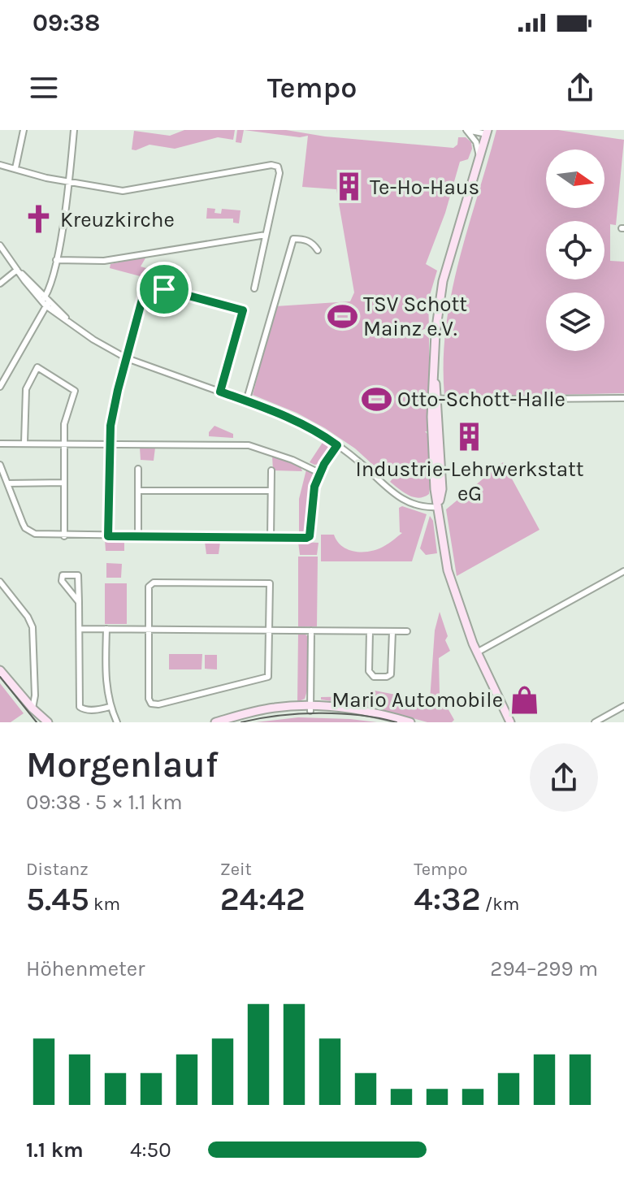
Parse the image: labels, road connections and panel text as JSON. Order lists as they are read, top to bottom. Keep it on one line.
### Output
{"places":{"building":["Te-Ho-Haus","Industrie-Lehrwerkstatt eG"],"church":["Kreuzkirche"],"sports":["TSV Schott Mainz e.V.","Otto-Schott-Halle"],"shop":["Mario Automobile"]},"north":"right","page":{"status":"09:38","header":"Tempo","heading":["Morgenlauf","09:38 · 5 × 1.1 km"],"stats":[["Distanz","5.45 km"],["Zeit","24:42"],["Tempo","4:32 /km"]],"chart":["Höhenmeter","294–299 m"],"list":[{"name":"1.1 km","note":"4:50"}]}}
